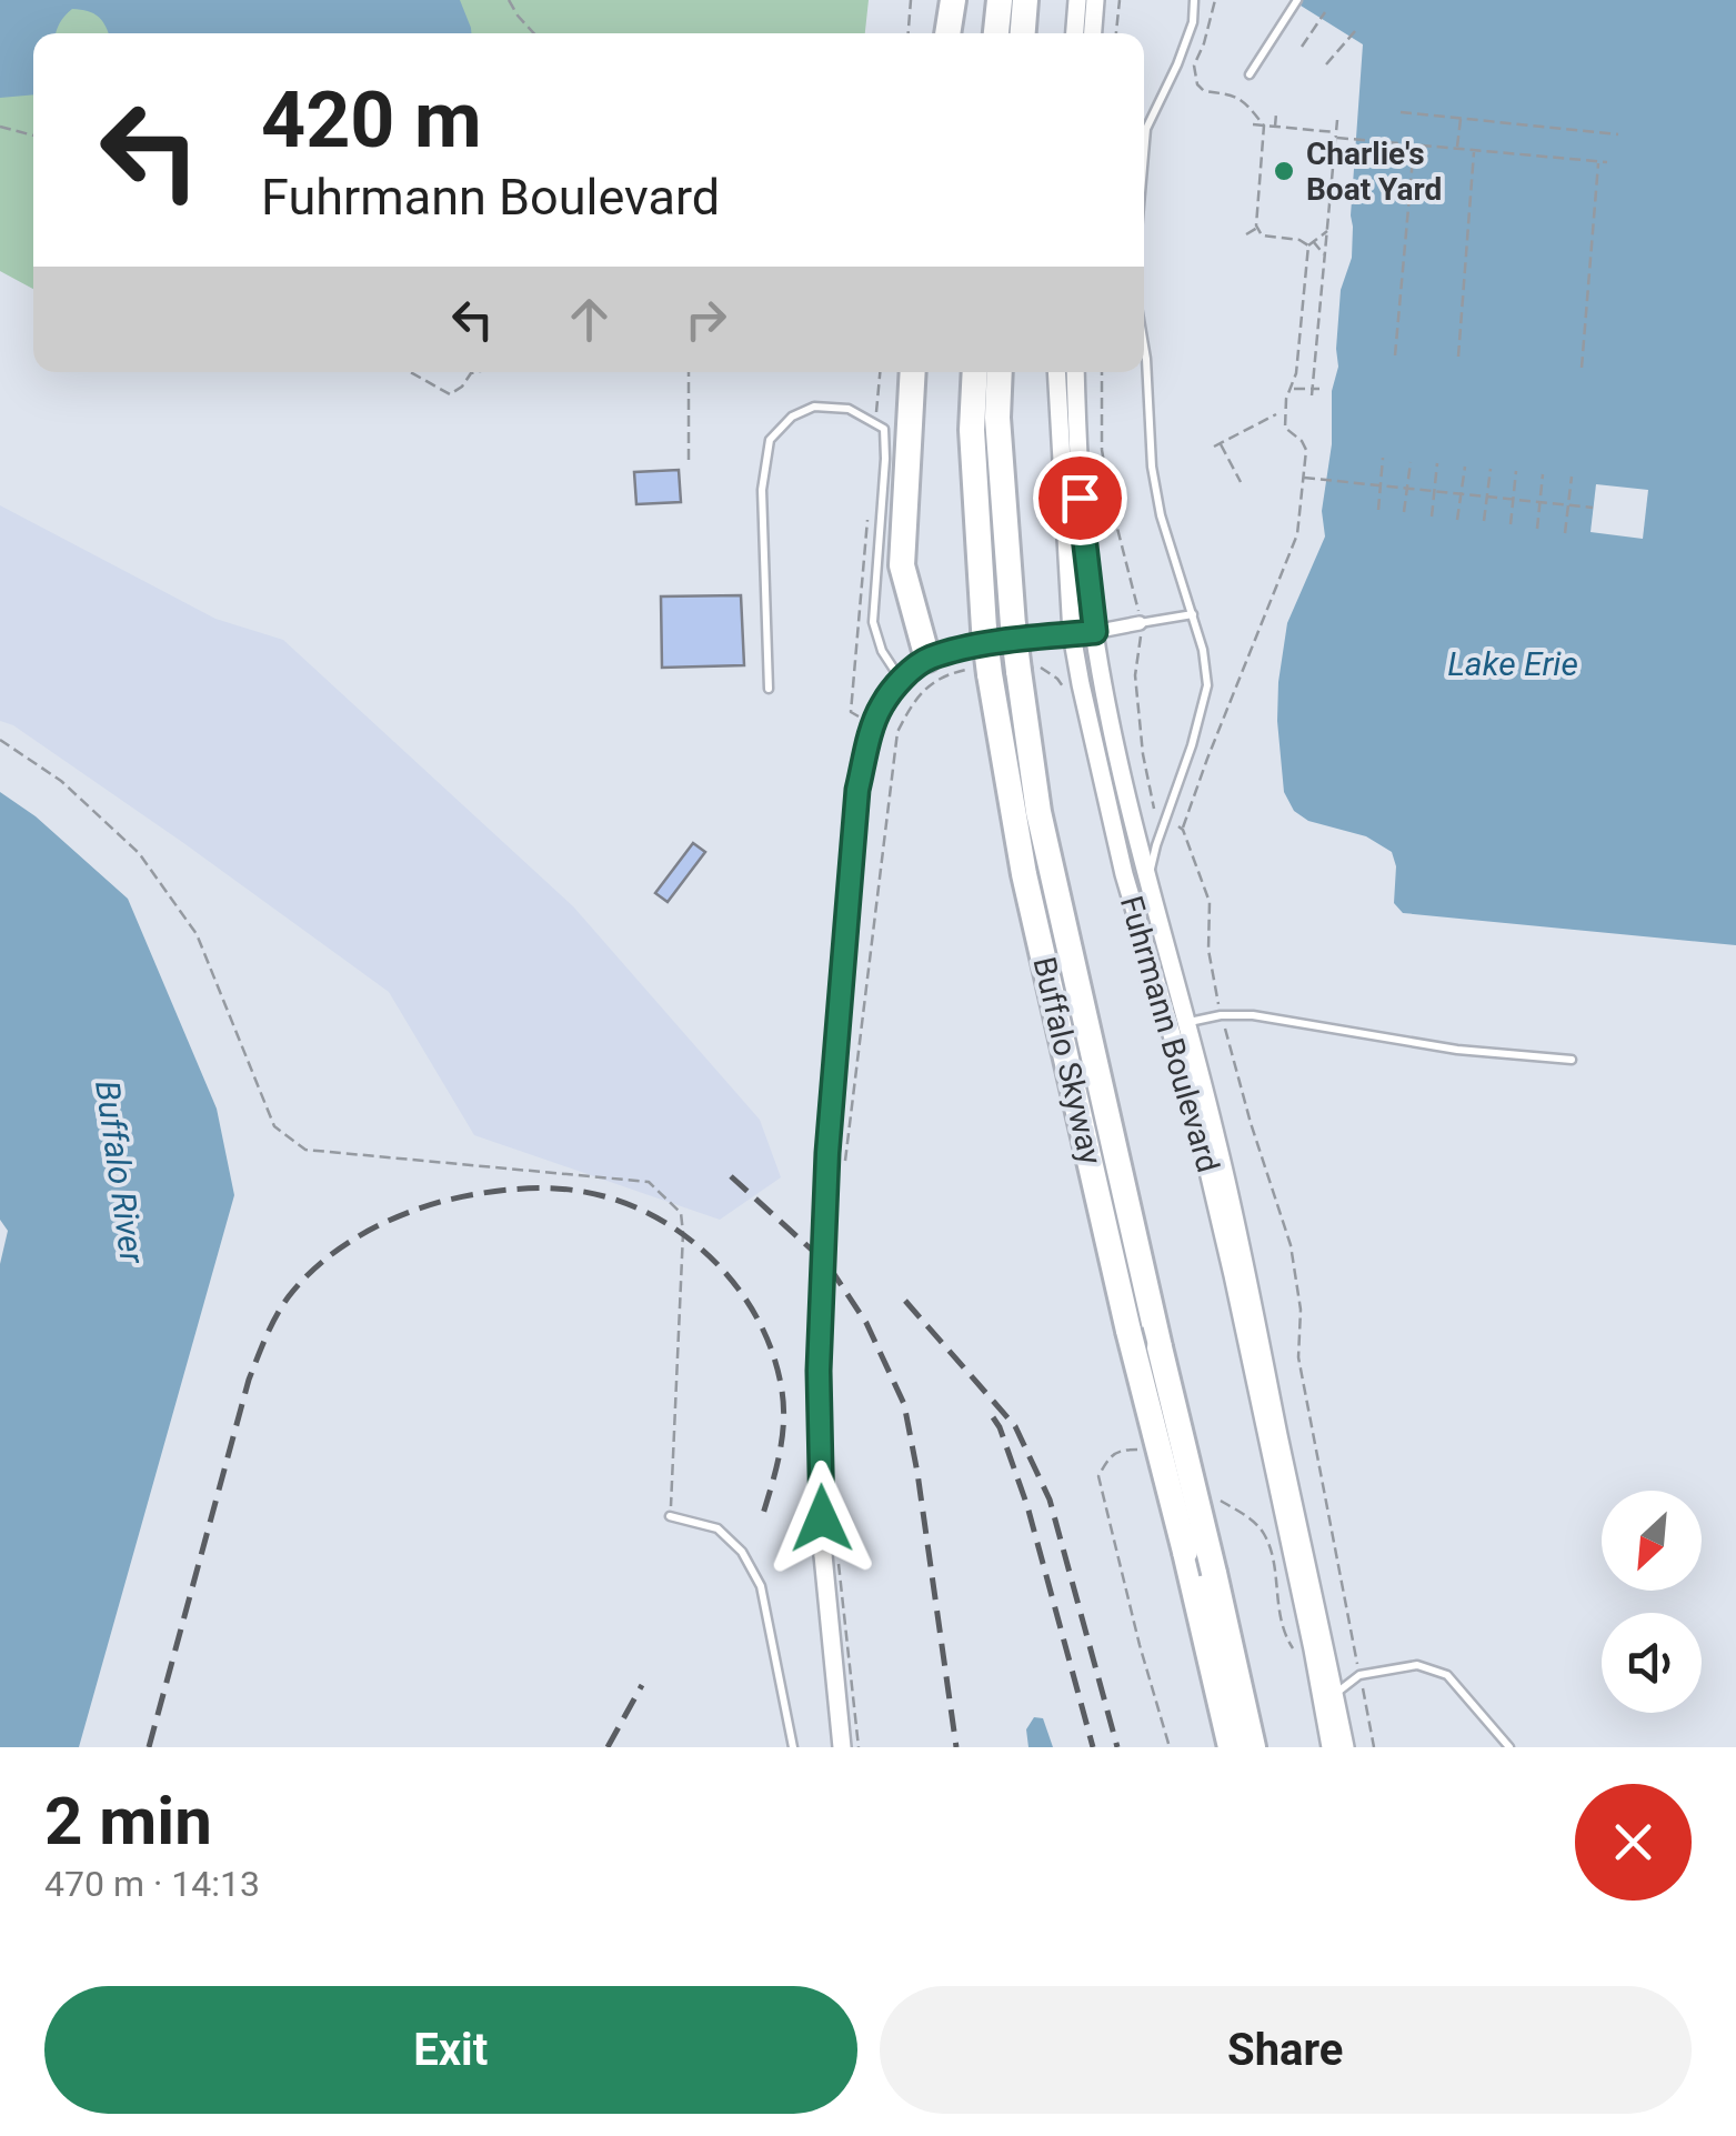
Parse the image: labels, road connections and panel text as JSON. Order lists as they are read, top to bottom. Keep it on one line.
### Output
{"streets":{"highway":["Buffalo Skyway"],"street":["Fuhrmann Boulevard"]},"water":["Lake Erie","Buffalo River"],"places":["Charlie's Boat Yard"],"north":"bottom left","page":{"turn":["420 m","Fuhrmann Boulevard"],"heading":["2 min","470 m · 14:13"],"buttons":["Exit","Share"]}}
